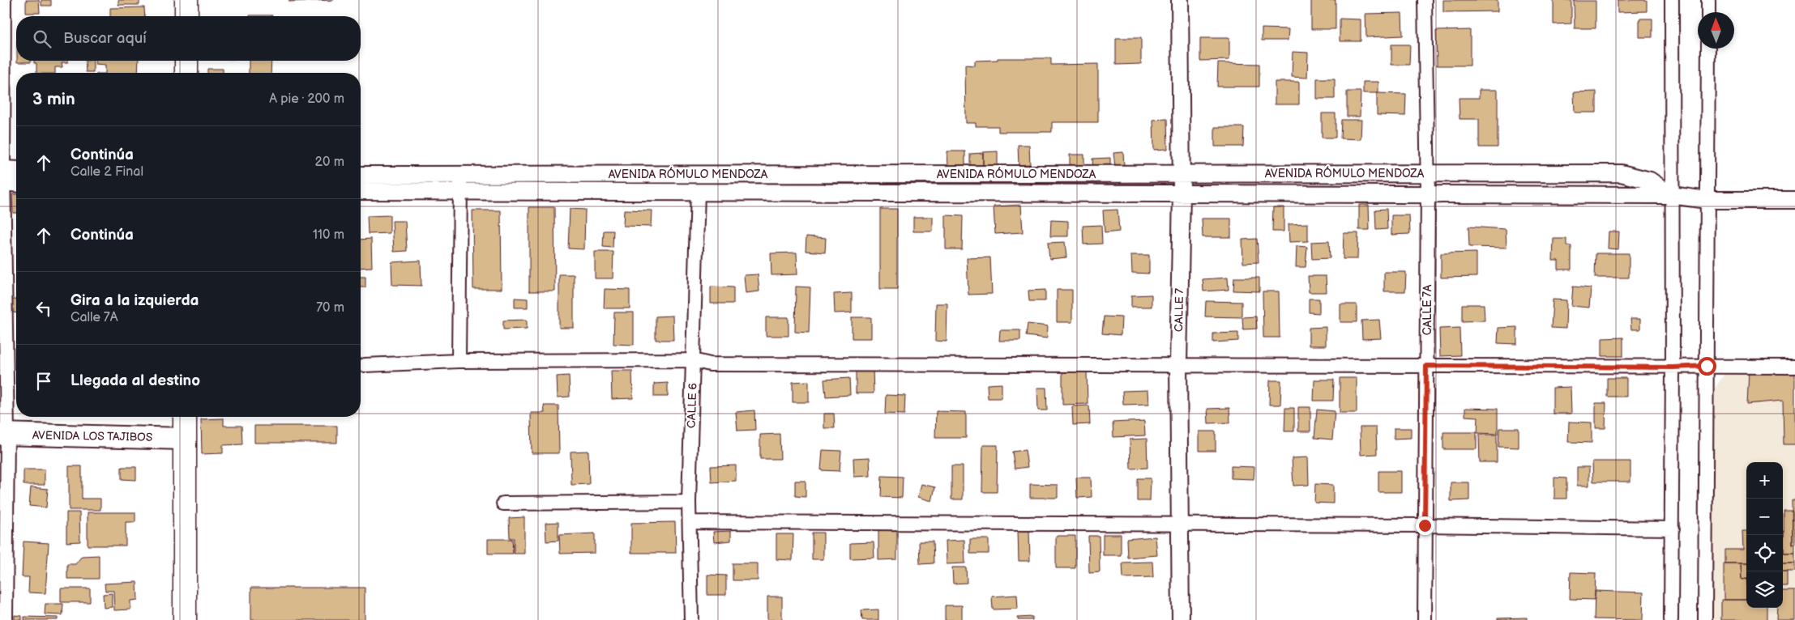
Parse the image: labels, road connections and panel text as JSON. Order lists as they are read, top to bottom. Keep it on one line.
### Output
{"streets":{"main road":["AVENIDA LOS TAJIBOS"],"street":["AVENIDA RÓMULO MENDOZA","CALLE 7","CALLE 7A","CALLE 6"]},"crossings":[["AVENIDA RÓMULO MENDOZA","CALLE 7"],["AVENIDA RÓMULO MENDOZA","CALLE 7A"],["AVENIDA RÓMULO MENDOZA","CALLE 6"]],"north":"top","page":{"search":"Buscar aquí","heading":["3 min","A pie · 200 m"],"list":[["Continúa","Calle 2 Final","20 m"],["Continúa","110 m"],["Gira a la izquierda","Calle 7A","70 m"],"Llegada al destino"],"map_buttons":["+","−"]}}
